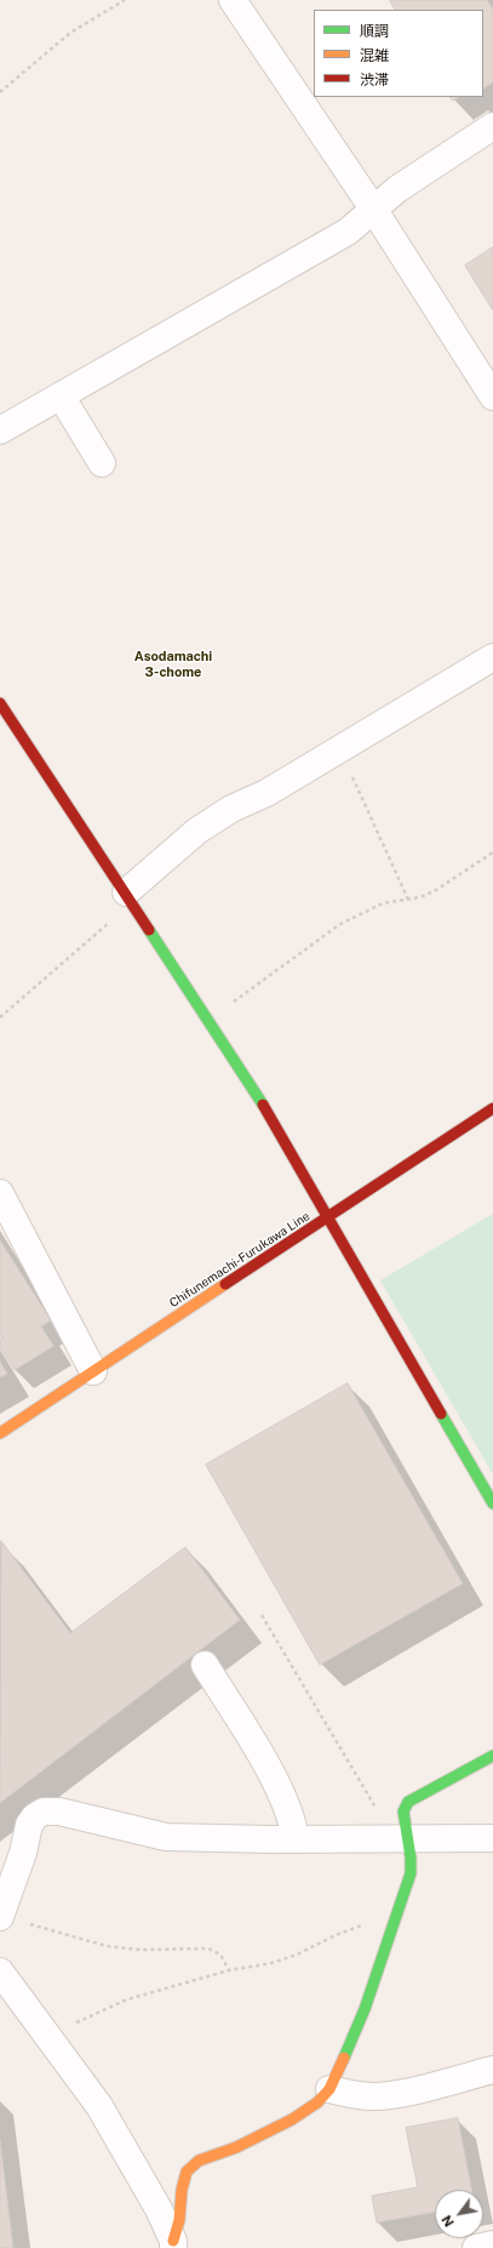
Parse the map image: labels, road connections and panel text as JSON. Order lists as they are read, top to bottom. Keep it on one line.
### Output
{"streets":{"street":["Chifunemachi-Furukawa Line"]},"districts":["Asodamachi 3-chome"],"legend":["順調","混雑","渋滞"],"north":"bottom left"}
